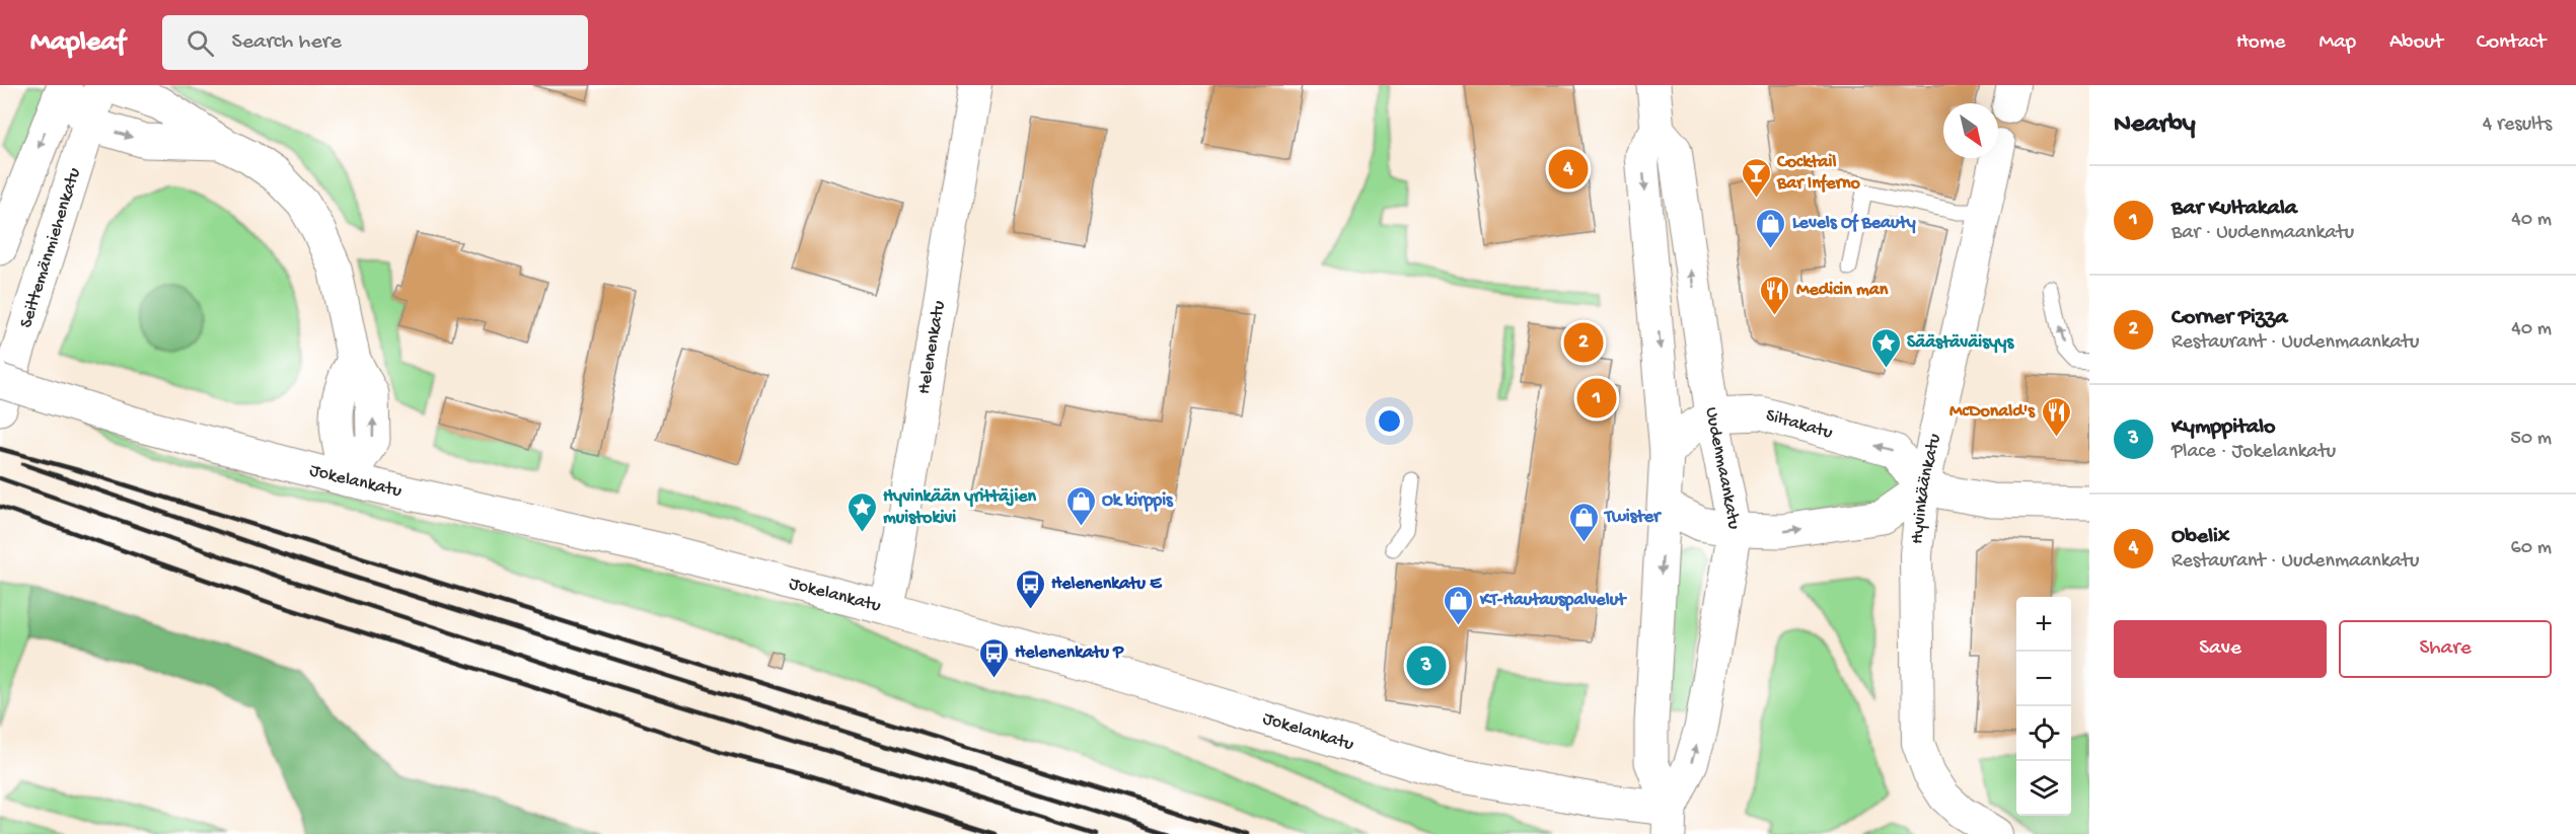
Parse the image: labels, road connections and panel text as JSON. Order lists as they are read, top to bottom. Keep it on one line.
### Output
{"streets":{"street":["Seittemänmiehenkatu","Helenenkatu","Siltakatu","Uudenmaankatu","Jokelankatu","Hyvinkäänkatu"]},"crossings":[["Helenenkatu","Jokelankatu"],["Siltakatu","Uudenmaankatu"],["Siltakatu","Hyvinkäänkatu"],["Uudenmaankatu","Jokelankatu"]],"one_way":["Siltakatu"],"places":{"bar":["Cocktail Bar Inferno"],"shop":["Levels Of Beauty","Ok kirppis","Twister","KT-Hautauspalvelut"],"restaurant":["Medicin man","McDonald's"],"place":["Säästäväisyys","Hyvinkään yrittäjien muistokivi"],"bus stop":["Helenenkatu E","Helenenkatu P"]},"north":"bottom right","page":{"header":"Mapleaf","search":"Search here","nav":["Home","Map","About","Contact"],"heading":["Nearby","4 results"],"pins":["4","2","1","3"],"list":[{"mark":"1","name":"Bar Kultakala","note":"Bar · Uudenmaankatu","value":"40 m"},{"mark":"2","name":"Corner Pizza","note":"Restaurant · Uudenmaankatu","value":"40 m"},{"mark":"3","name":"Kymppitalo","note":"Place · Jokelankatu","value":"50 m"},{"mark":"4","name":"Obelix","note":"Restaurant · Uudenmaankatu","value":"60 m"}],"map_buttons":["+","−"],"buttons":["Save","Share"]}}
